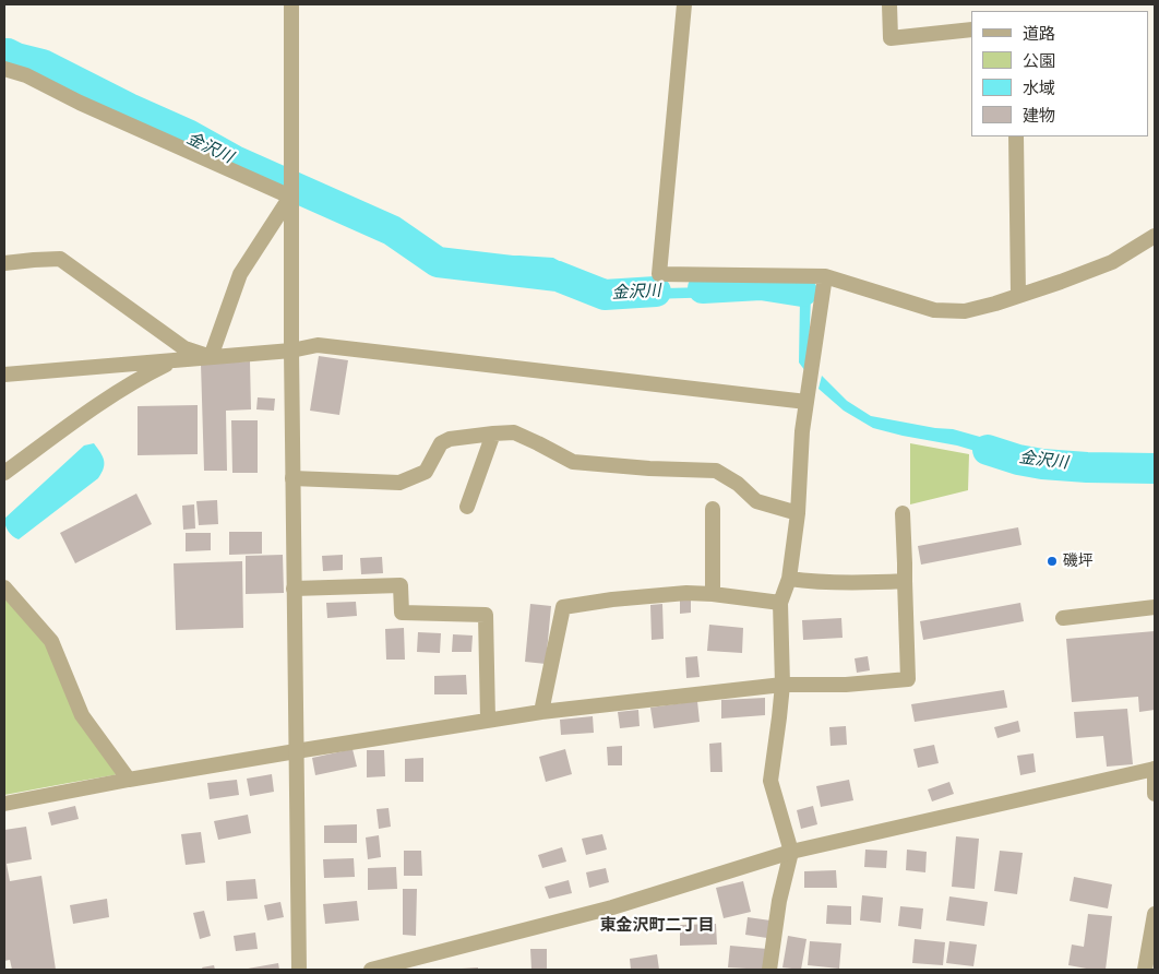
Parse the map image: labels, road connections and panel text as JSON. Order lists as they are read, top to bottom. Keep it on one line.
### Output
{"districts":["東金沢町二丁目"],"water":["金沢川"],"places":["磯坪"],"legend":["道路","公園","水域","建物"]}
